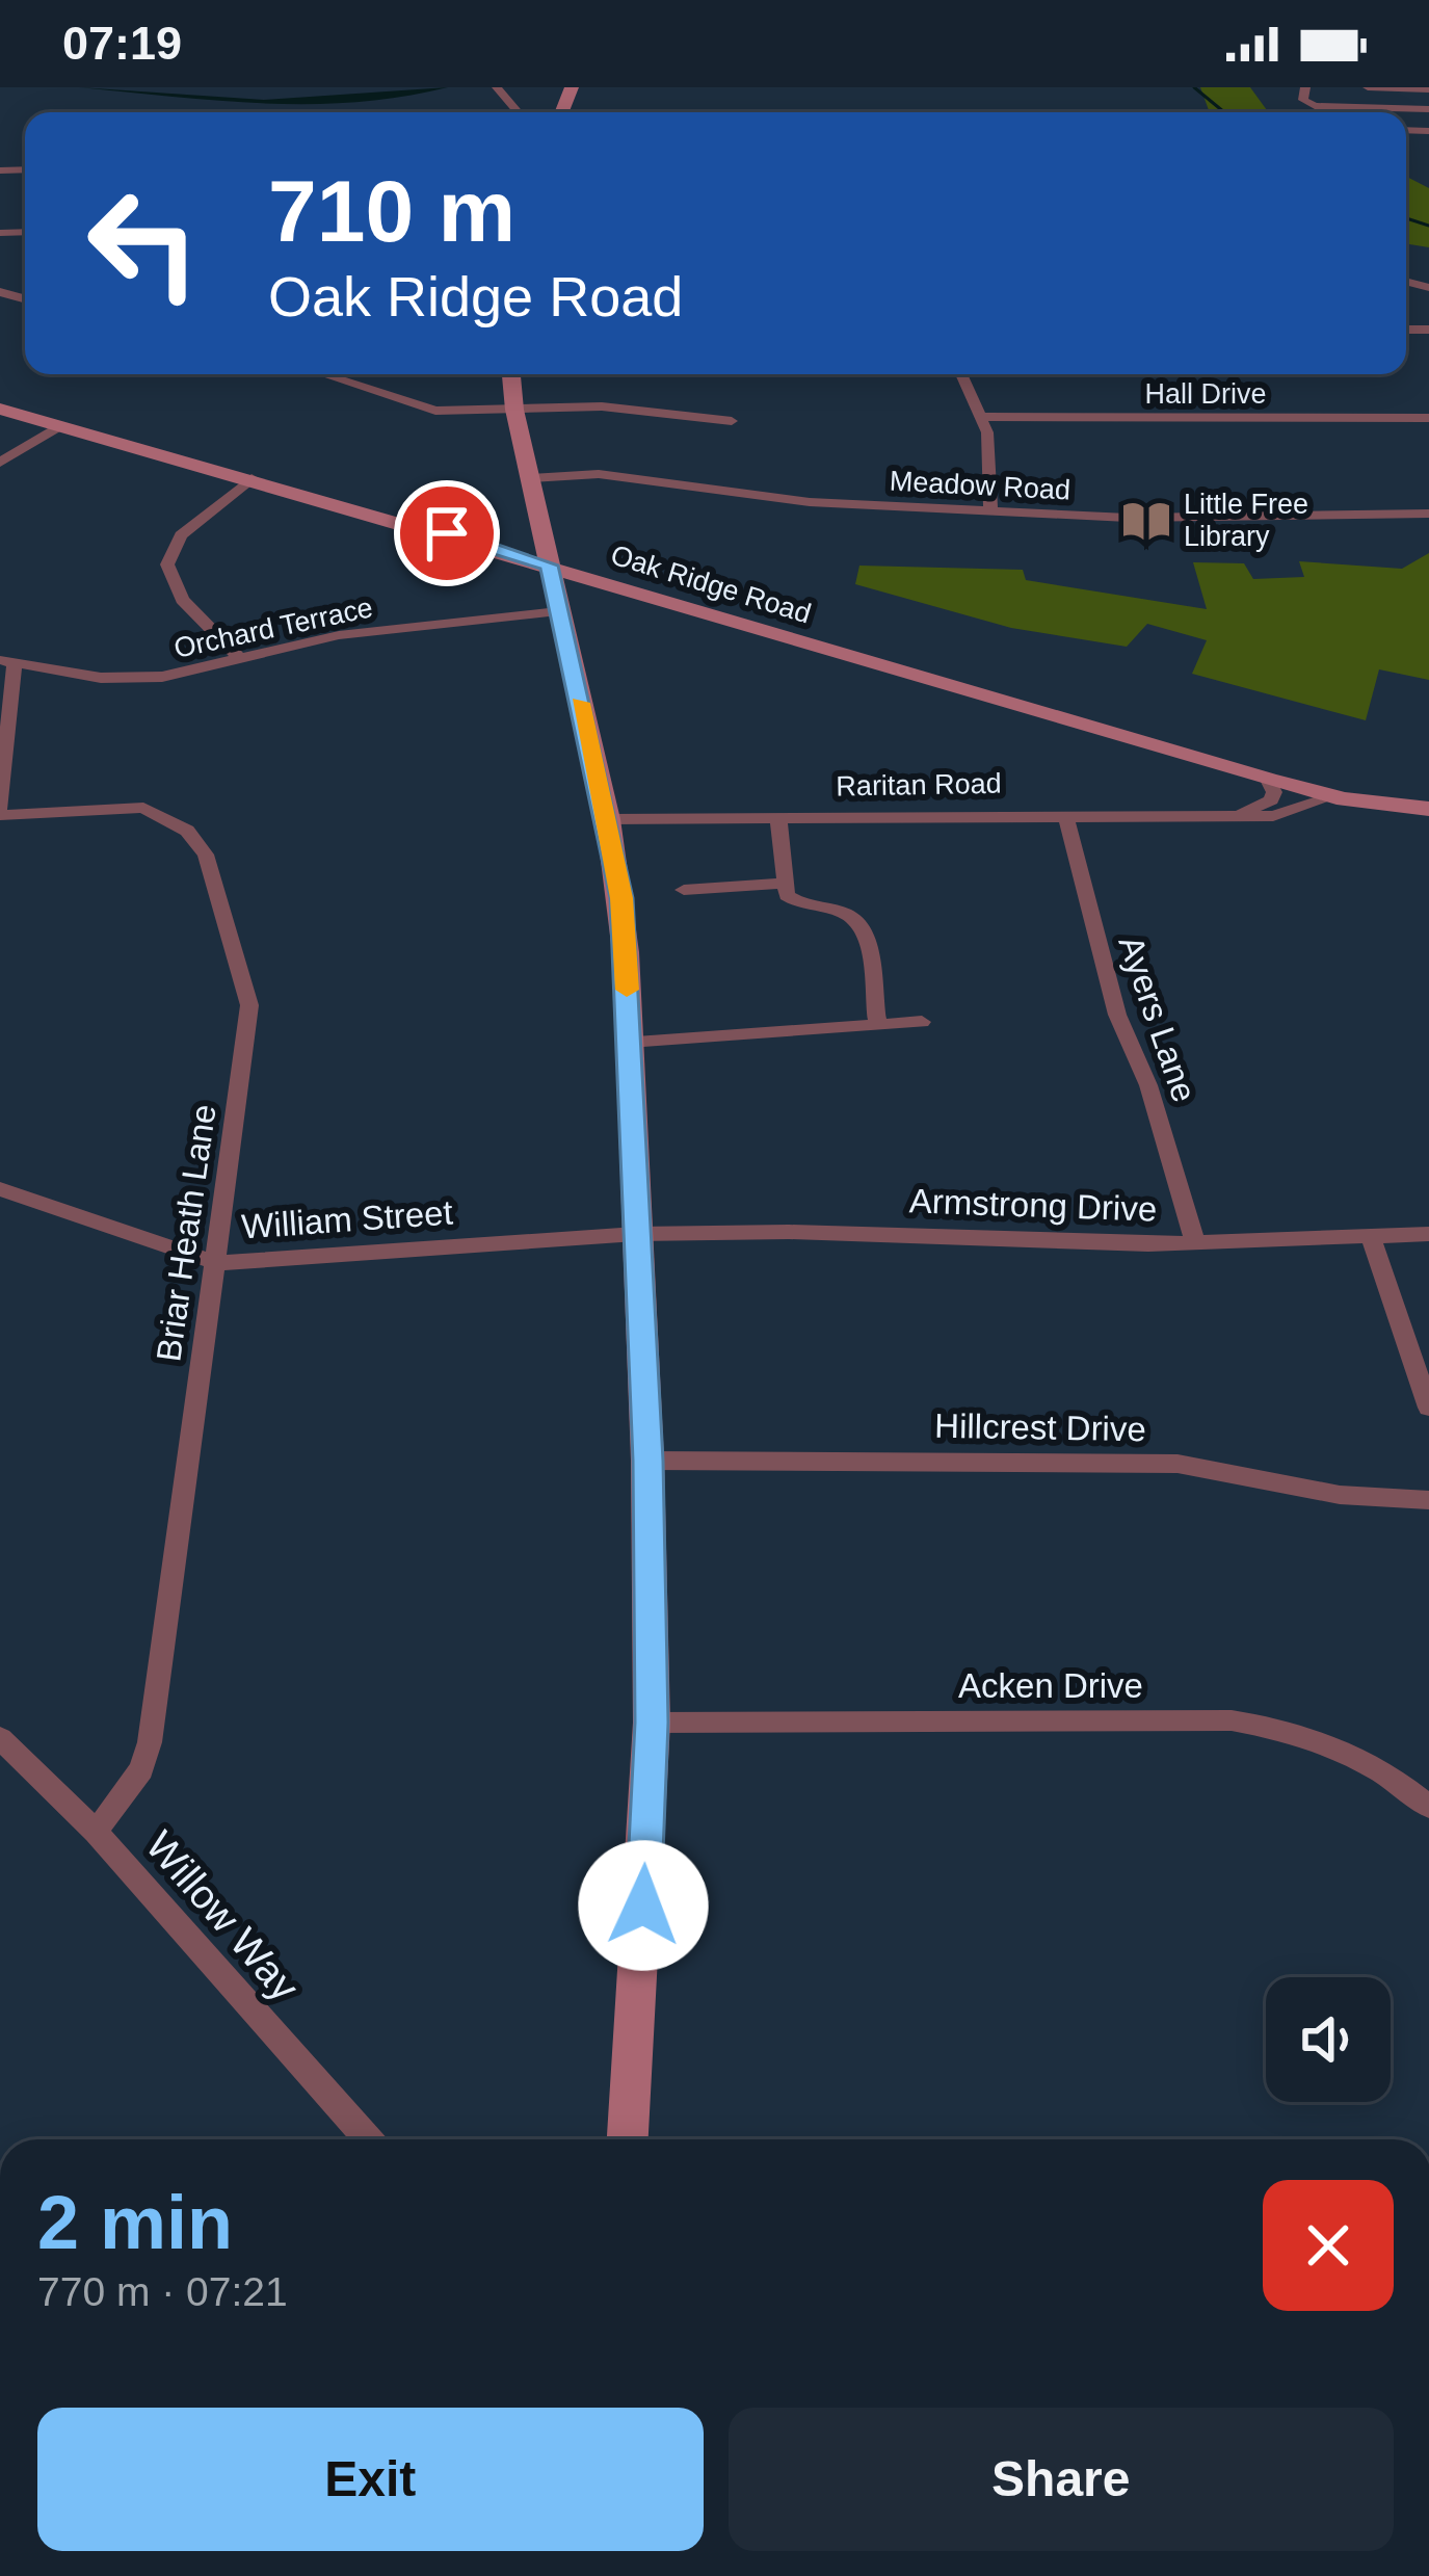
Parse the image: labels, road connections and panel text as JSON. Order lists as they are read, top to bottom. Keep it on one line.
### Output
{"streets":{"street":["Hall Drive","Meadow Road","Oak Ridge Road","Orchard Terrace","Raritan Road","Ayers Lane","Armstrong Drive","William Street","Briar Heath Lane","Hillcrest Drive","Acken Drive","Willow Way"]},"crossings":[["Oak Ridge Road","Raritan Road"],["Raritan Road","Ayers Lane"],["Ayers Lane","Armstrong Drive"],["Armstrong Drive","William Street"],["William Street","Briar Heath Lane"],["Briar Heath Lane","Willow Way"]],"places":{"library":["Little Free Library"]},"page":{"status":"07:19","turn":["710 m","Oak Ridge Road"],"heading":["2 min","770 m · 07:21"],"buttons":["Exit","Share"]}}
